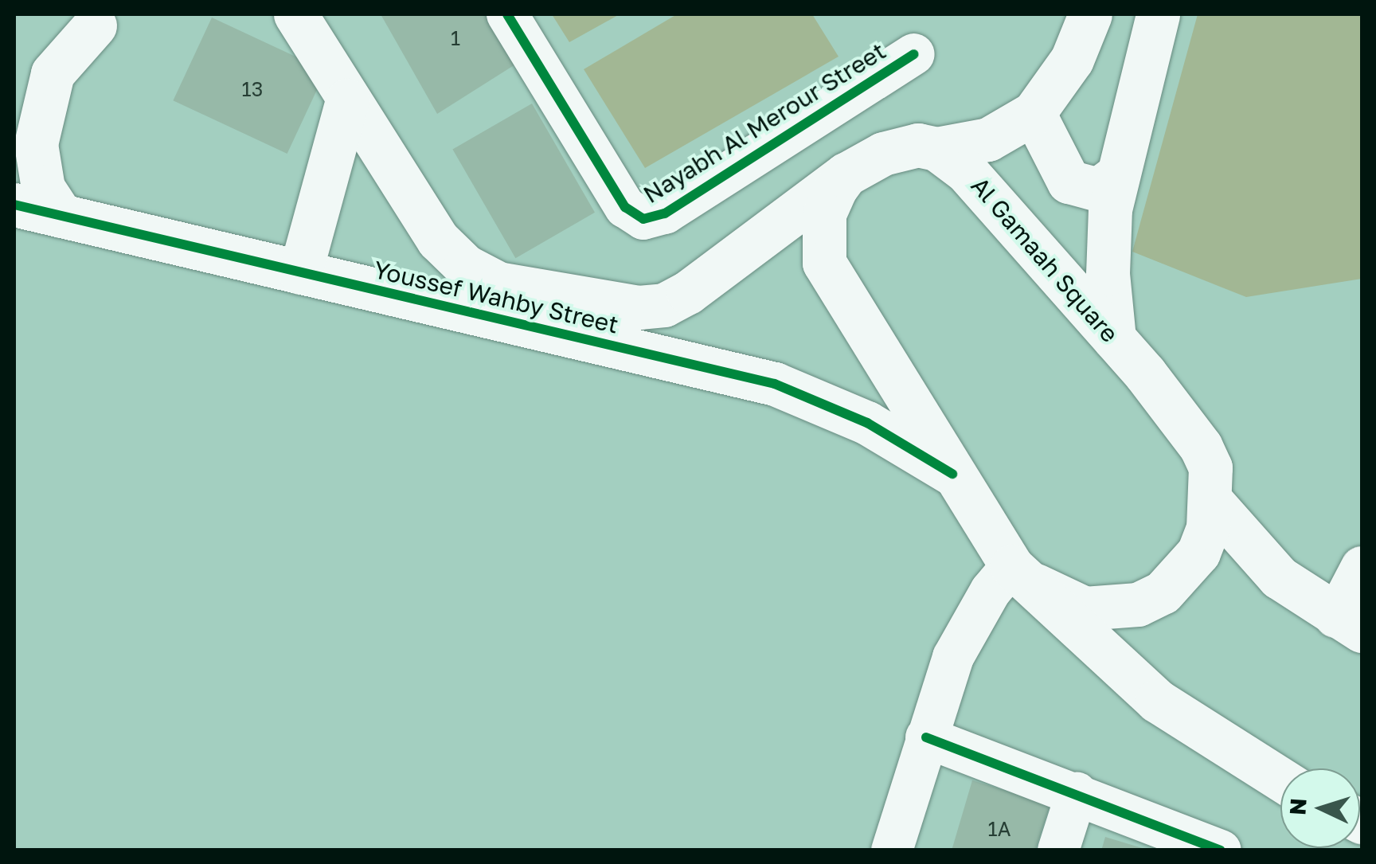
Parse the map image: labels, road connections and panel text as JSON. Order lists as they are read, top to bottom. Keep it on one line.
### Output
{"streets":{"main road":["Al Gamaah Square","Youssef Wahby Street"],"street":["Nayabh Al Merour Street"]},"house_numbers":["1","13","1A"],"north":"left"}
